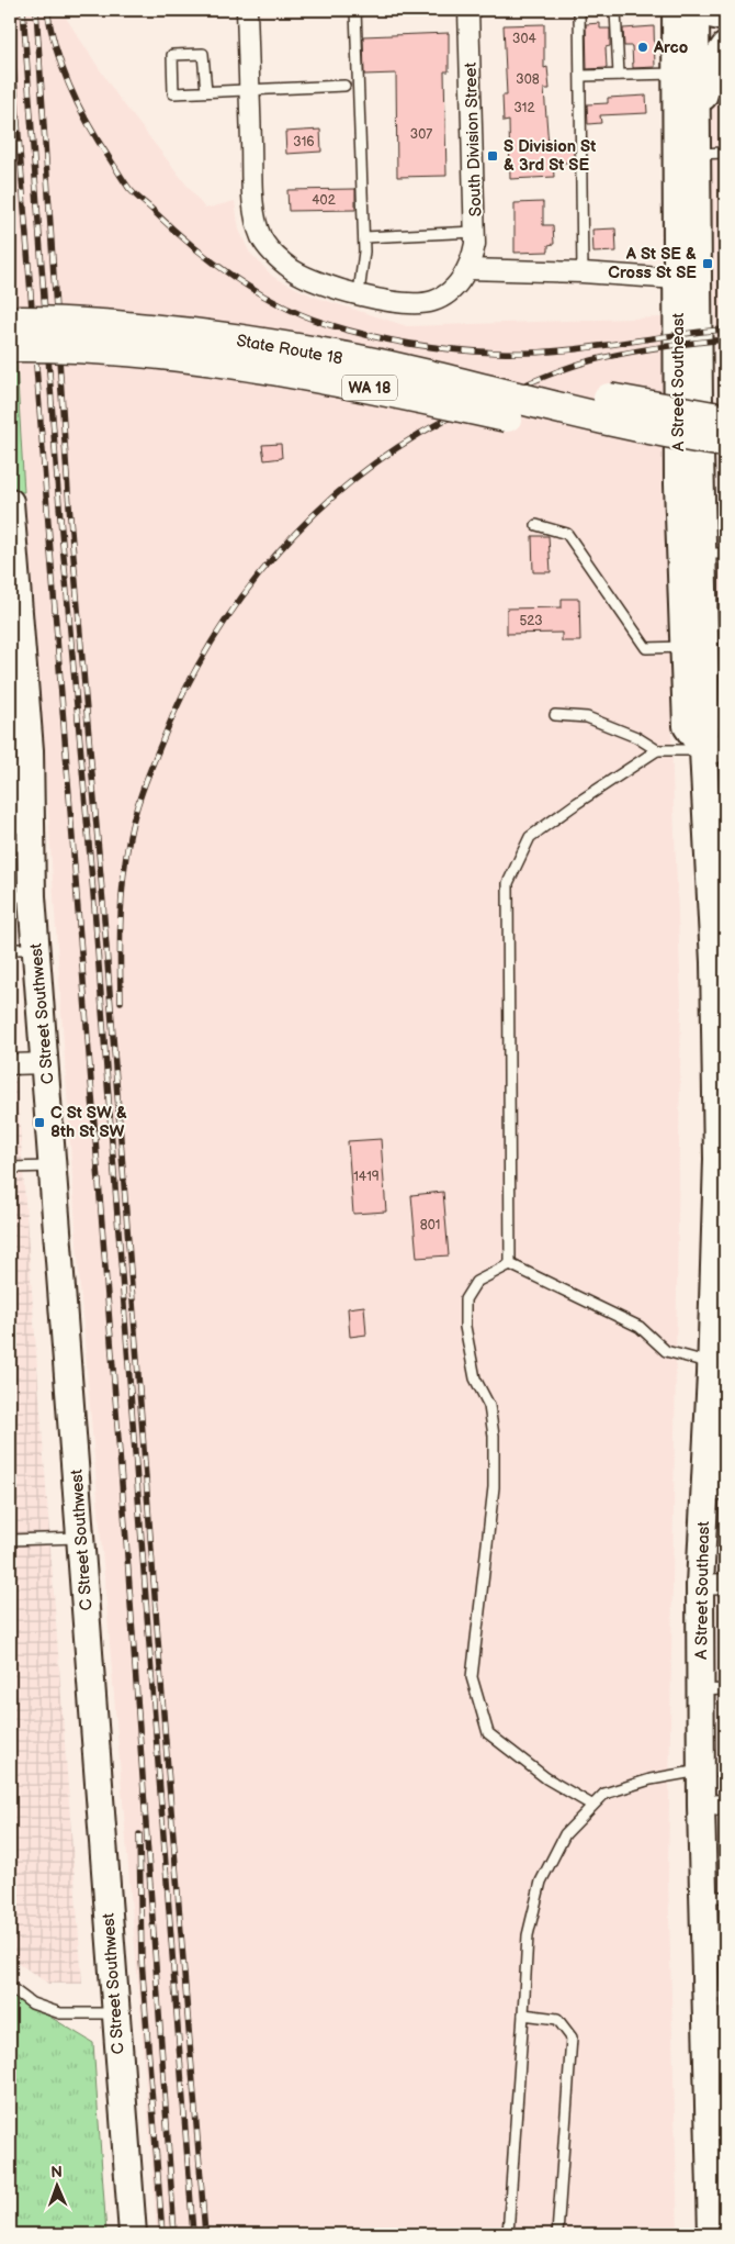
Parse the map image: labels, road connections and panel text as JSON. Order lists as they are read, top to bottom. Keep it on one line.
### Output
{"streets":{"highway":["State Route 18","WA 18"],"main road":["A Street Southeast","C Street Southwest"],"street":["South Division Street"]},"places":{"other":["Arco"],"transit":["S Division St & 3rd St SE","A St SE & Cross St SE","C St SW & 8th St SW"]},"house_numbers":["304","308","312","307","316","402","523","1419","801"],"north":"top"}
